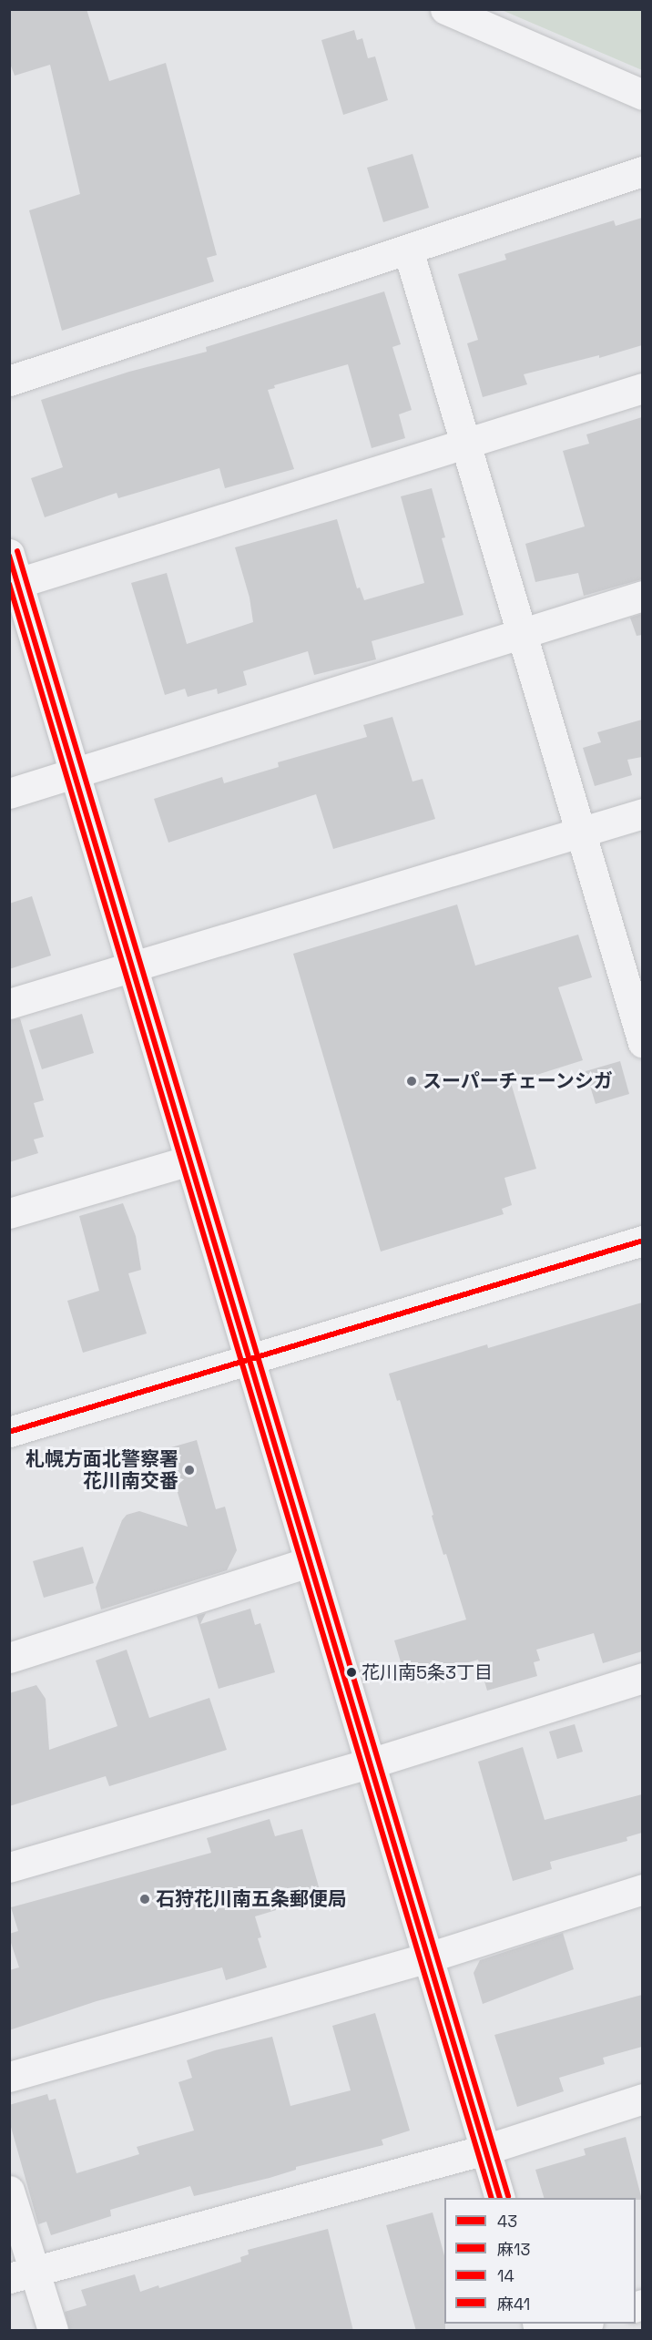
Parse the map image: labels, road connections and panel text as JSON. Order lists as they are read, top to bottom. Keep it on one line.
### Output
{"places":["スーパーチェーンシガ","札幌方面北警察署 花川南交番","花川南5条3丁目","石狩花川南五条郵便局"],"lines":["transit line 14","transit line 43","transit line 麻13","transit line 麻41"],"legend":["43","麻13","14","麻41"]}
